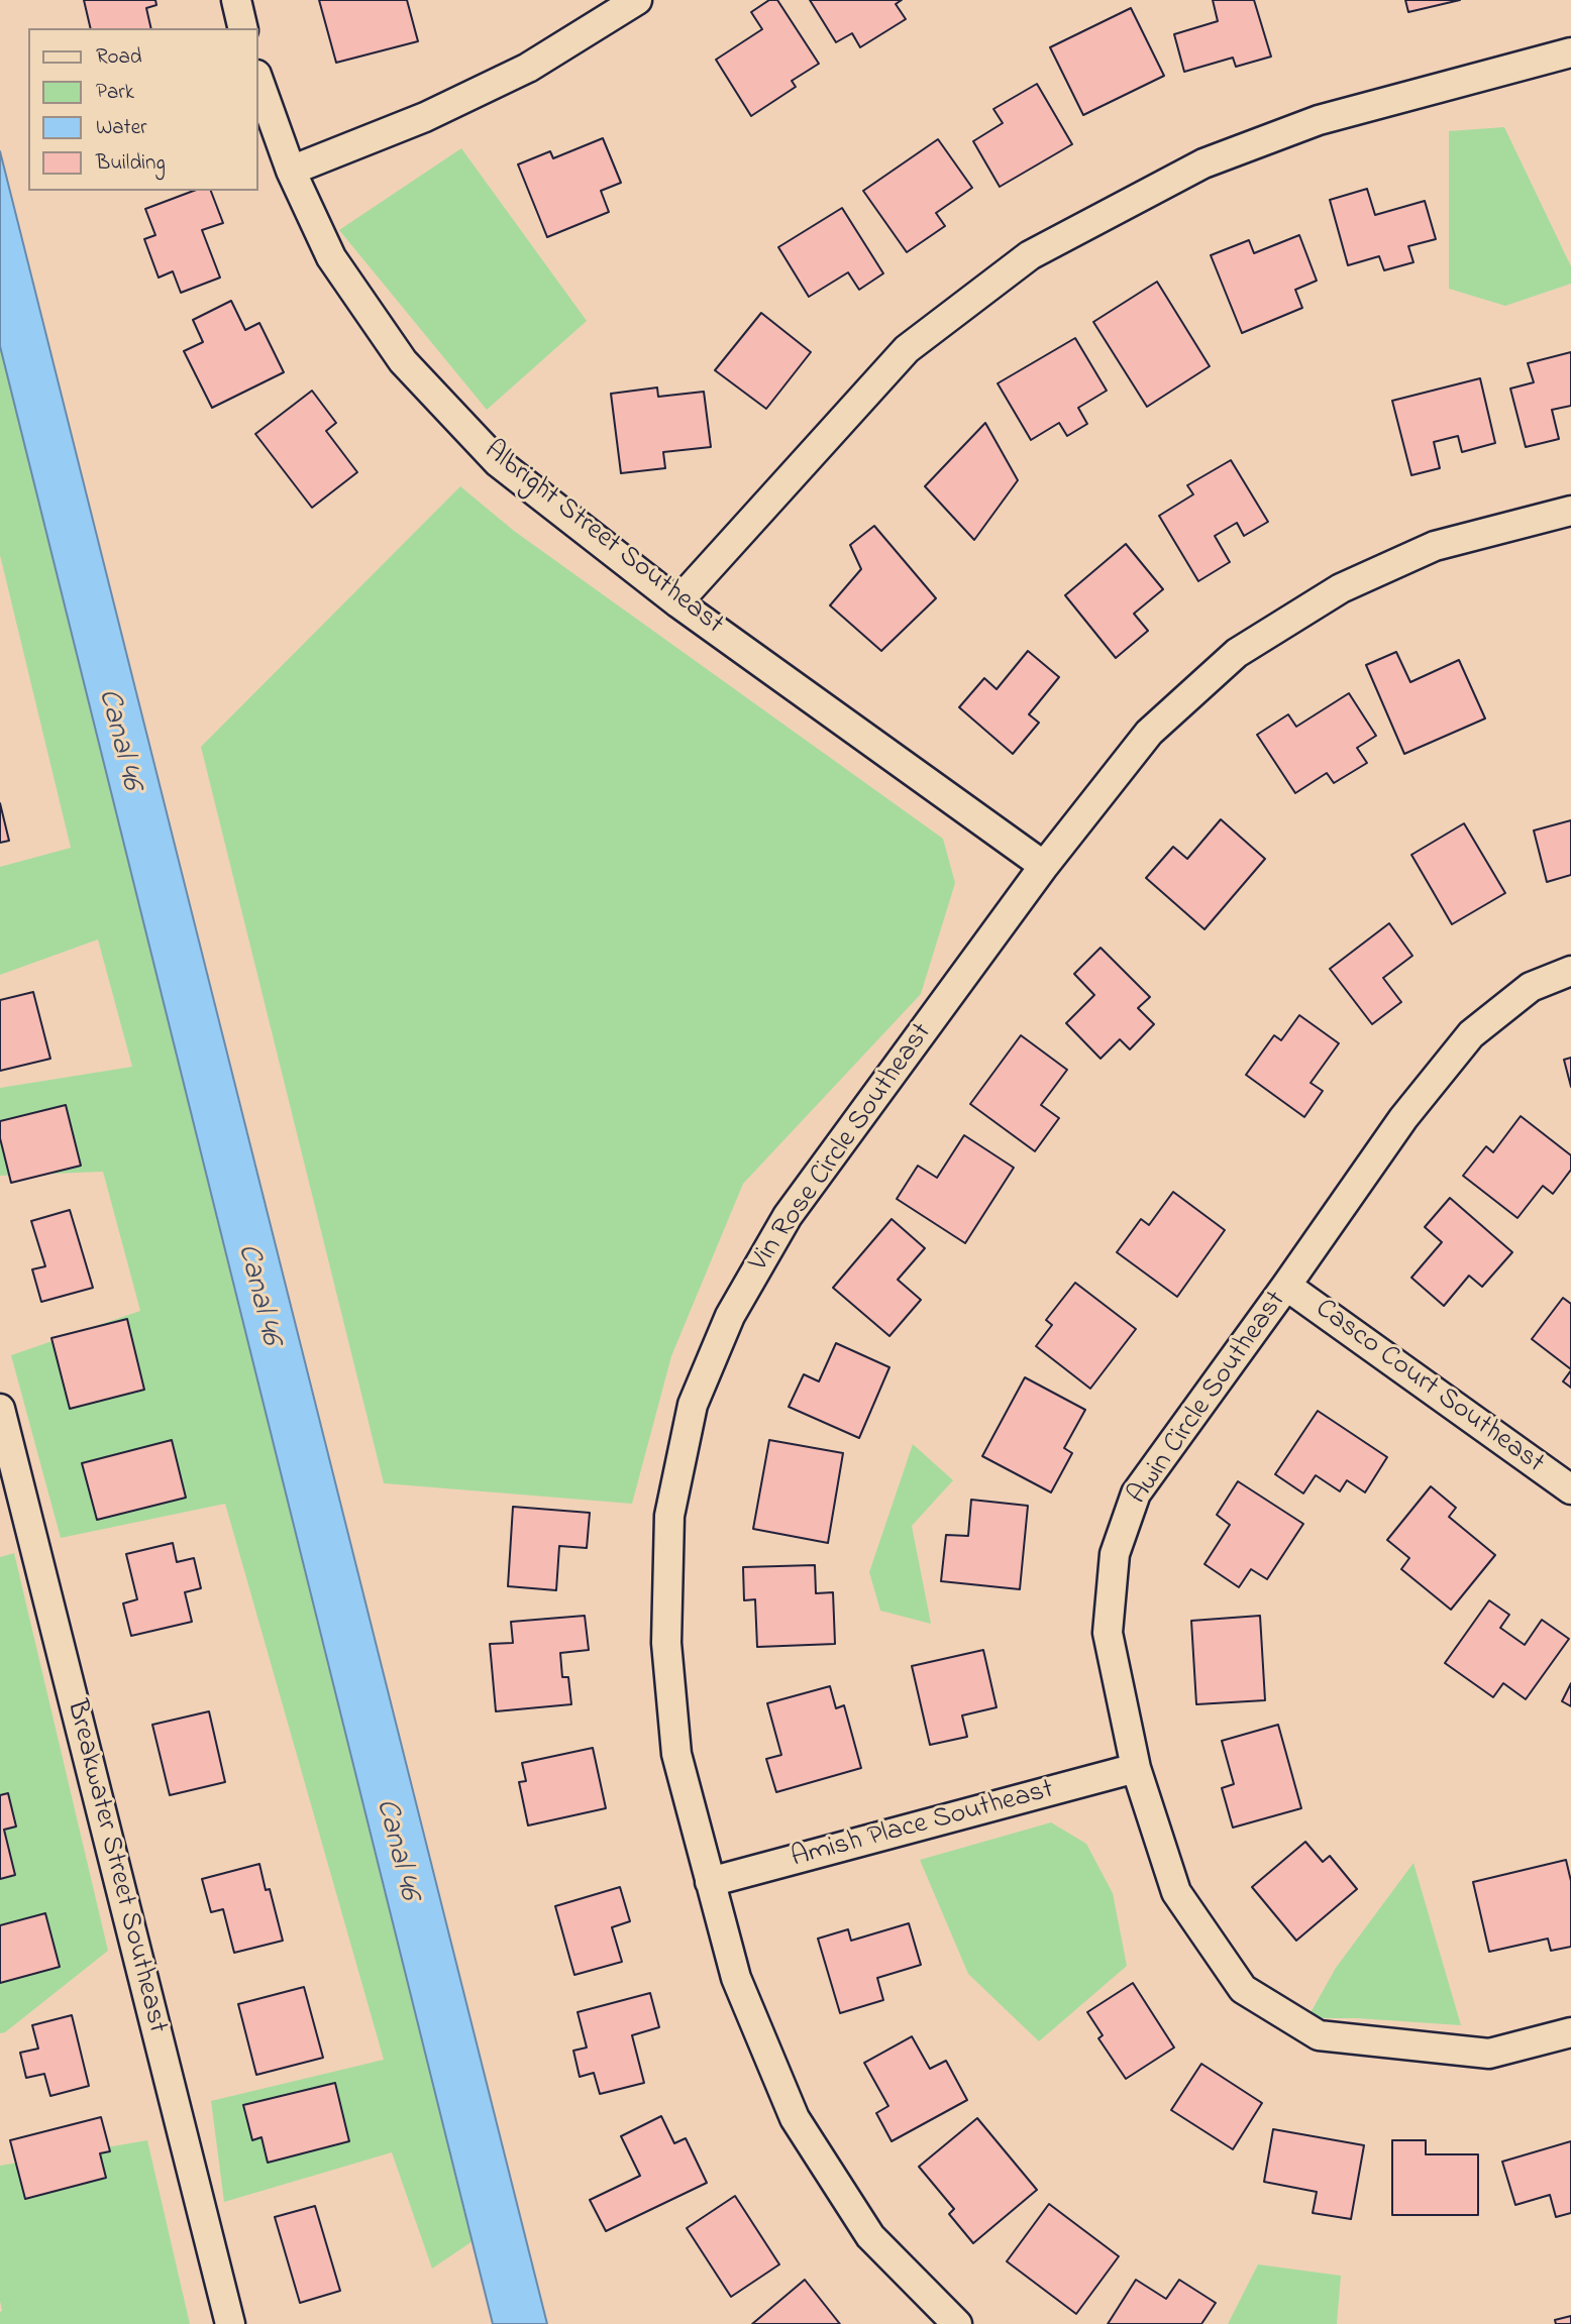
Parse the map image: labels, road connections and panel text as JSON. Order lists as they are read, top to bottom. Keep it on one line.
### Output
{"streets":{"street":["Albright Street Southeast","Vin Rose Circle Southeast","Casco Court Southeast","Awin Circle Southeast","Amish Place Southeast","Breakwater Street Southeast"]},"crossings":[["Albright Street Southeast","Vin Rose Circle Southeast"],["Vin Rose Circle Southeast","Amish Place Southeast"],["Casco Court Southeast","Awin Circle Southeast"],["Awin Circle Southeast","Amish Place Southeast"]],"water":["Canal 46"],"legend":["Road","Park","Water","Building"]}
